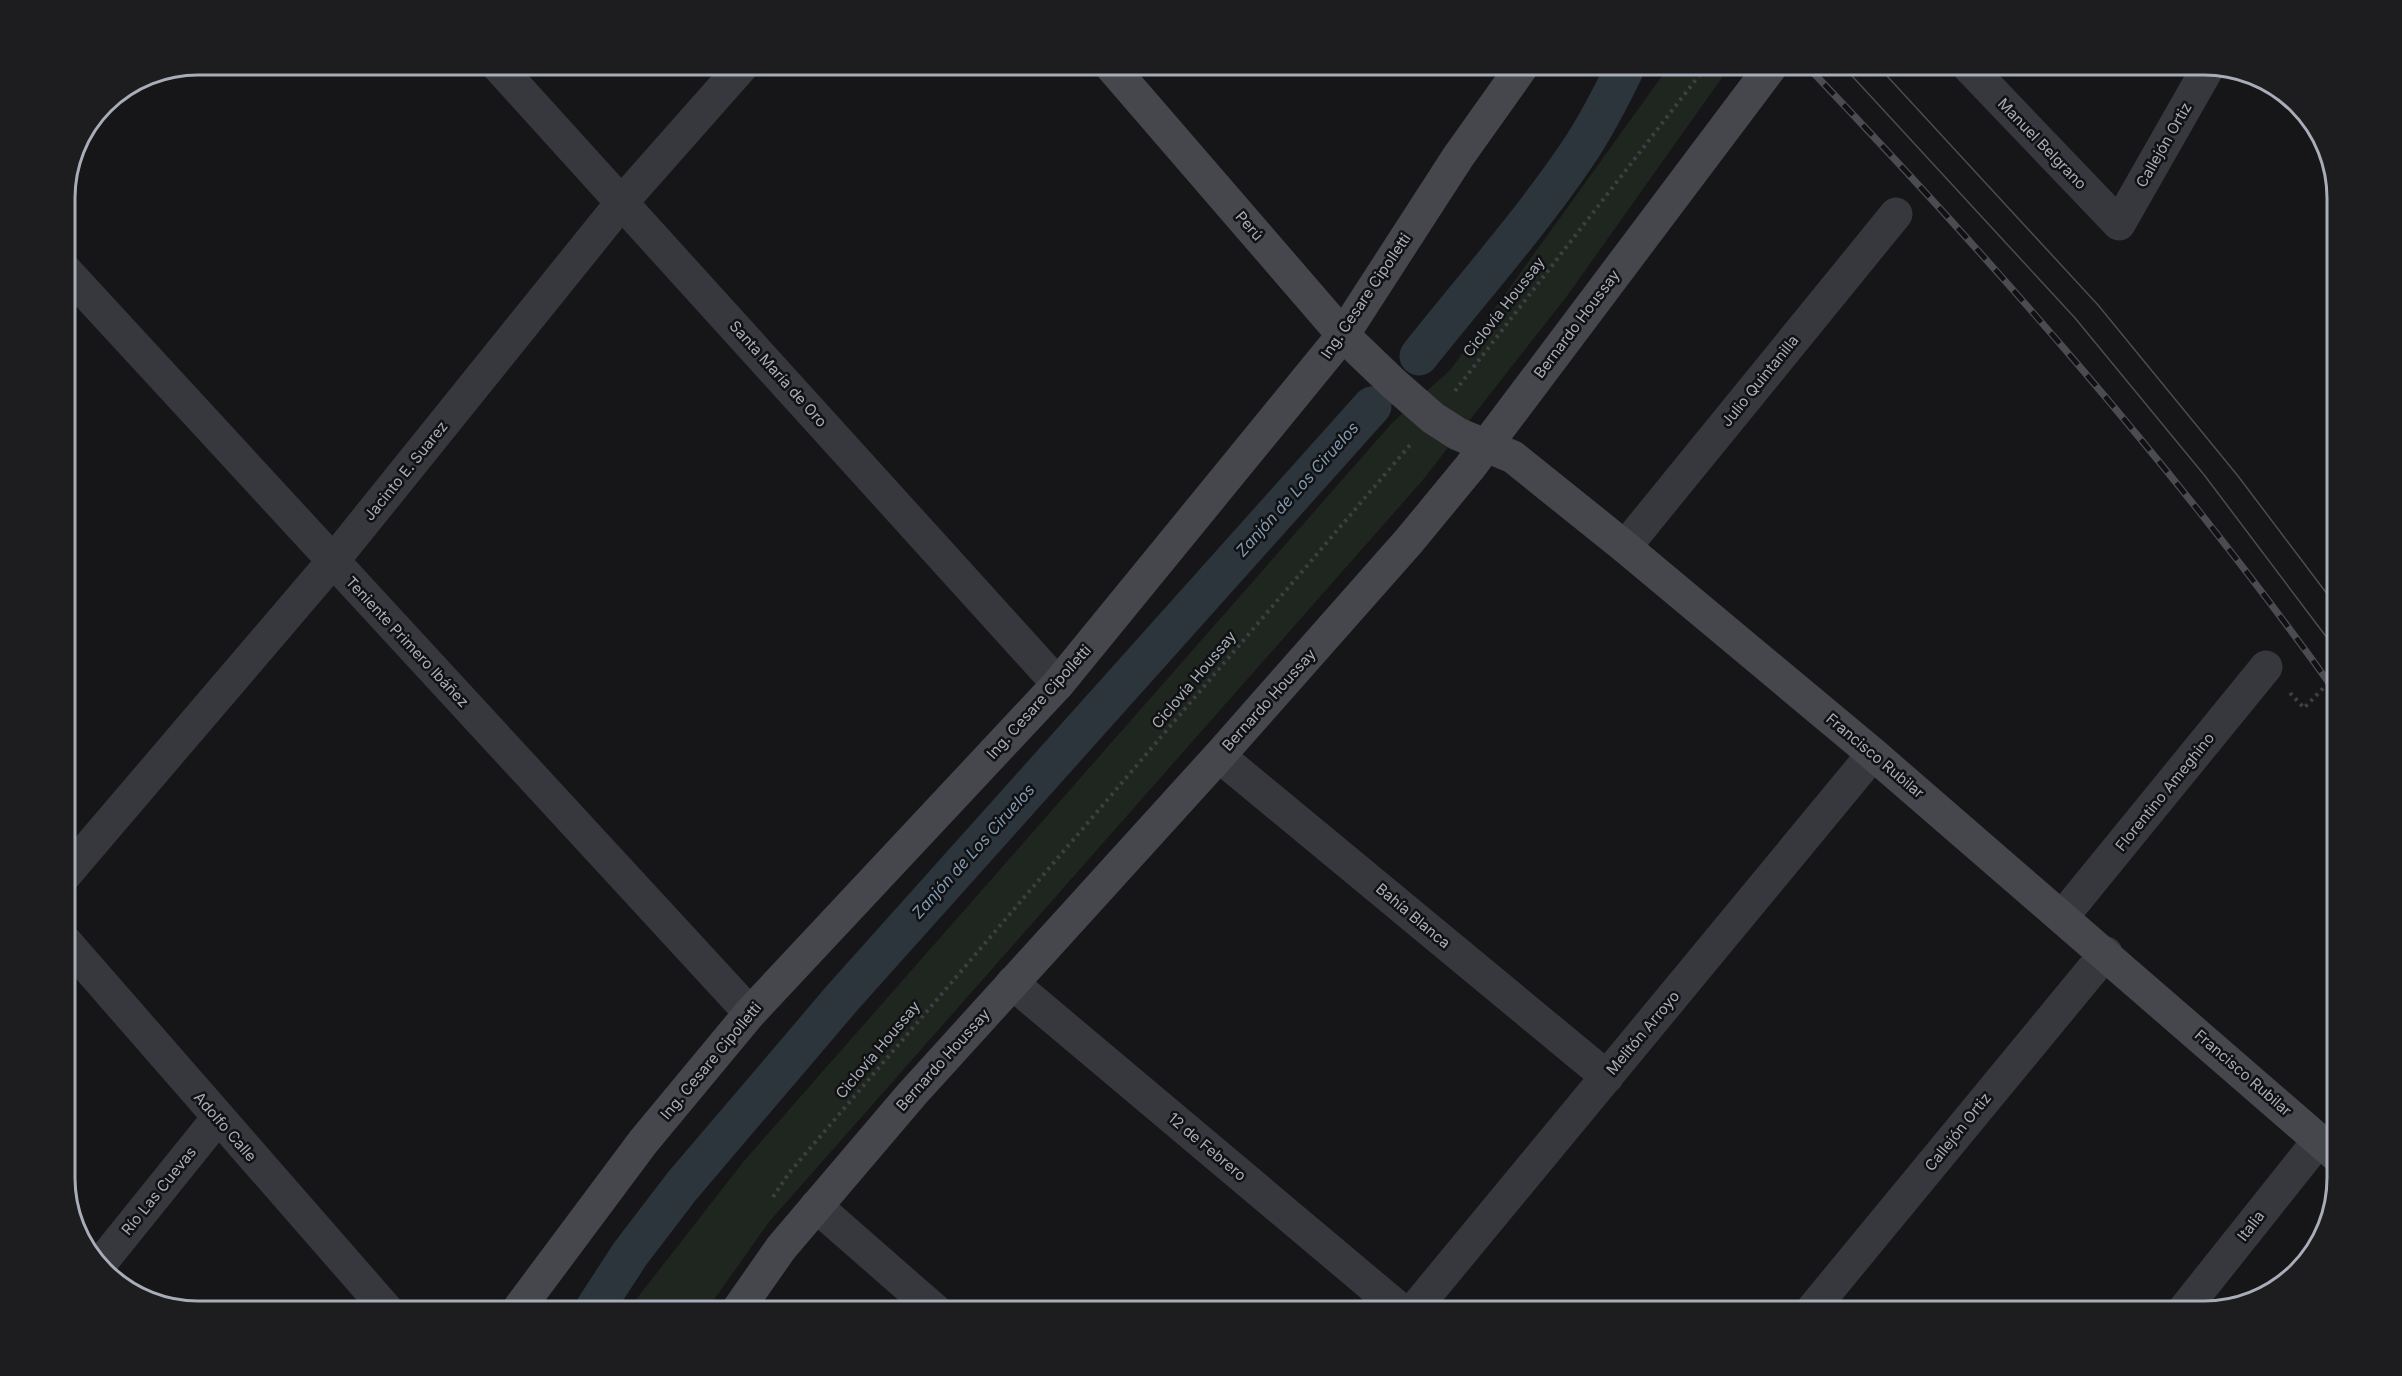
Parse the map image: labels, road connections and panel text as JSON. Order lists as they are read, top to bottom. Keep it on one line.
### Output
{"streets":{"street":["Manuel Belgrano","Callejón Ortiz","Perú","Ing. Cesare Cipolletti","Bernardo Houssay","Santa María de Oro","Julio Quintanilla","Jacinto E. Suarez","Teniente Primero Ibáñez","Francisco Rubilar","Florentino Ameghino","Bahía Blanca","Melitón Arroyo","Adolfo Calle","12 de Febrero","Río Las Cuevas","Italia"],"path":["Ciclovía Houssay"]},"crossings":[["Manuel Belgrano","Callejón Ortiz"],["Callejón Ortiz","Francisco Rubilar"],["Perú","Ing. Cesare Cipolletti"],["Perú","Francisco Rubilar"],["Ing. Cesare Cipolletti","Santa María de Oro"],["Ing. Cesare Cipolletti","Teniente Primero Ibáñez"],["Ciclovía Houssay","Francisco Rubilar"],["Bernardo Houssay","Francisco Rubilar"],["Bernardo Houssay","Bahía Blanca"],["Bernardo Houssay","12 de Febrero"],["Santa María de Oro","Jacinto E. Suarez"],["Julio Quintanilla","Francisco Rubilar"],["Jacinto E. Suarez","Teniente Primero Ibáñez"],["Francisco Rubilar","Florentino Ameghino"],["Francisco Rubilar","Melitón Arroyo"],["Bahía Blanca","Melitón Arroyo"],["Adolfo Calle","Río Las Cuevas"]],"water":["Zanjón de Los Ciruelos"]}
